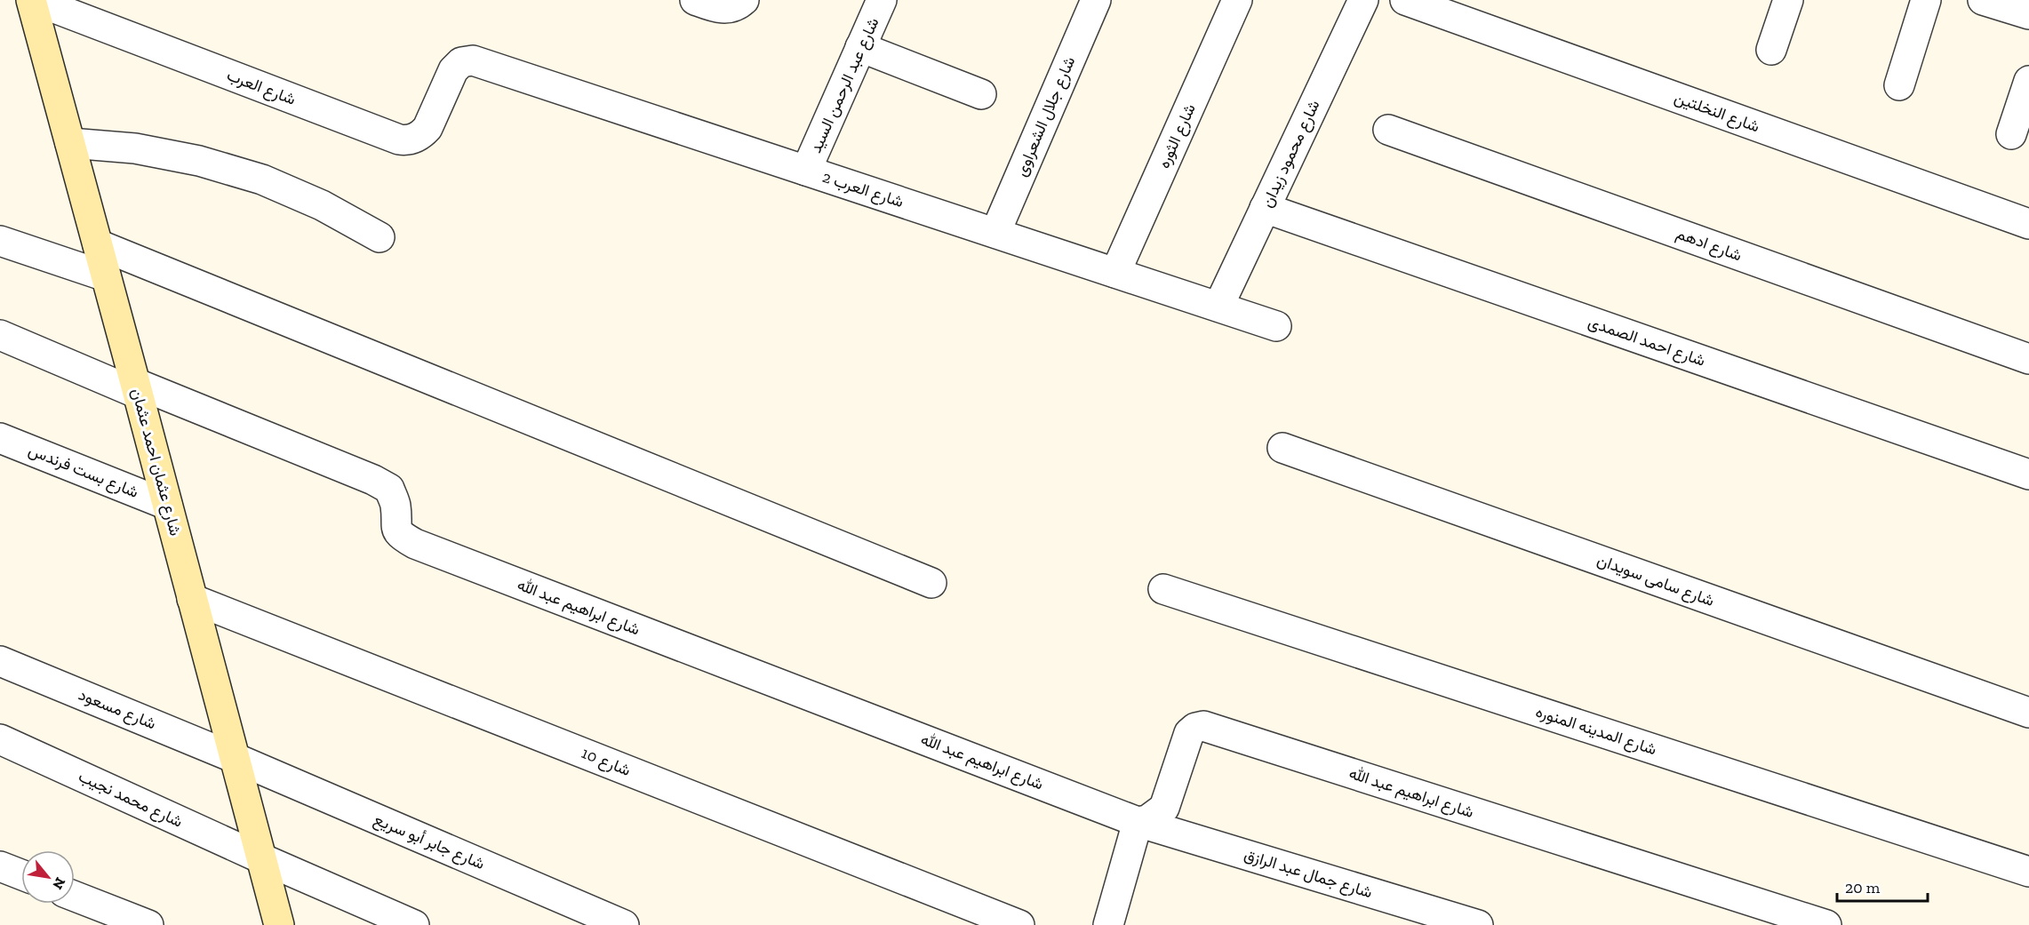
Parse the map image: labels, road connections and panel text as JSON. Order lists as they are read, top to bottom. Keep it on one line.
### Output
{"streets":{"street":["شارع عبد الرحمن السيد","شارع العرب","شارع النخلتين","شارع جلال الشعراوى","شارع الثوره","شارع محمود زيدان","شارع العرب 2","شارع ادهم","شارع احمد الصمدى","شارع عثمان احمد عثمان","شارع بست فرندس","شارع سامى سويدان","شارع ابراهيم عبد الله","شارع مسعود","شارع المدينه المنوره","شارع 10","شارع محمد نجيب","شارع جابر أبو سريع","شارع جمال عبد الرازق"]},"crossings":[["شارع عبد الرحمن السيد","شارع العرب 2"],["شارع العرب","شارع العرب 2"],["شارع العرب","شارع عثمان احمد عثمان"],["شارع جلال الشعراوى","شارع العرب 2"],["شارع الثوره","شارع العرب 2"],["شارع محمود زيدان","شارع العرب 2"],["شارع محمود زيدان","شارع احمد الصمدى"],["شارع عثمان احمد عثمان","شارع بست فرندس"],["شارع عثمان احمد عثمان","شارع ابراهيم عبد الله"],["شارع عثمان احمد عثمان","شارع مسعود"],["شارع عثمان احمد عثمان","شارع 10"],["شارع عثمان احمد عثمان","شارع محمد نجيب"],["شارع عثمان احمد عثمان","شارع جابر أبو سريع"],["شارع ابراهيم عبد الله","شارع جمال عبد الرازق"],["شارع مسعود","شارع جابر أبو سريع"]],"scale_bar":"20 m","north":"bottom right"}
